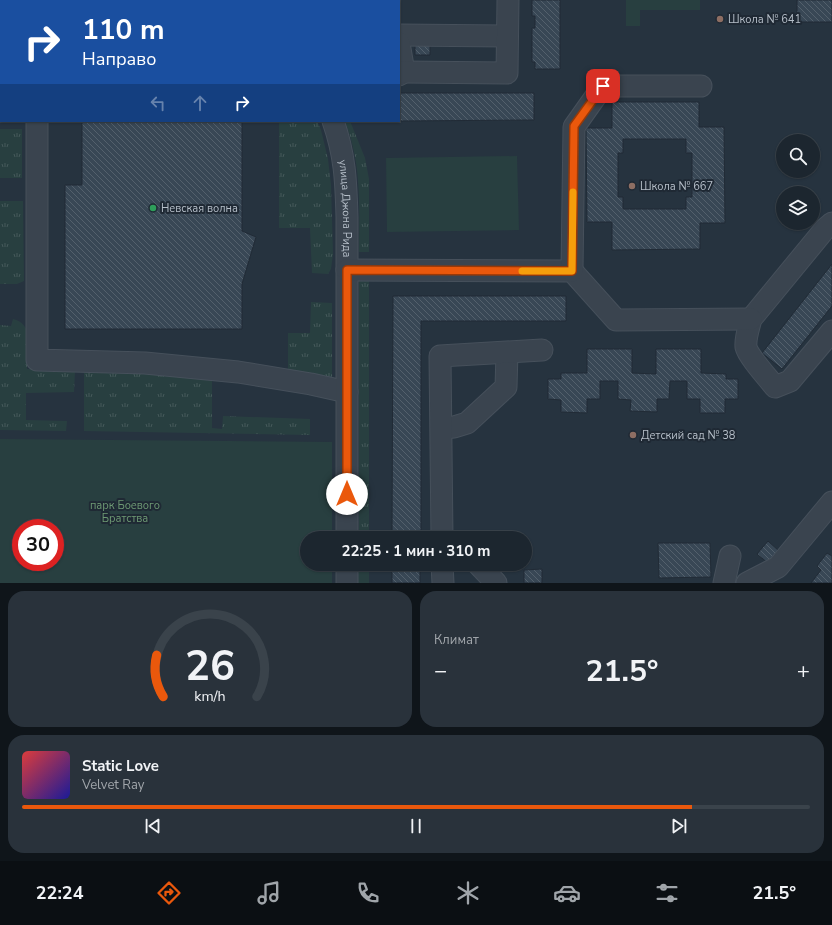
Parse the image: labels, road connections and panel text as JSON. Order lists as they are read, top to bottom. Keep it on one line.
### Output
{"streets":{"street":["улица Джона Рида"]},"parks":["парк Боевого Братства"],"places":["Школа № 641","Школа № 667","Невская волна","Детский сад № 38"],"page":{"turn":["110 m","Направо"],"limit":"30","trip":"22:25 · 1 мин · 310 m","tile":"Климат","heat":["−","21.5°","+"],"song":["Static Love","Velvet Ray"],"tabs":["22:24","21.5°"],"gauge":["26","km/h"]}}
